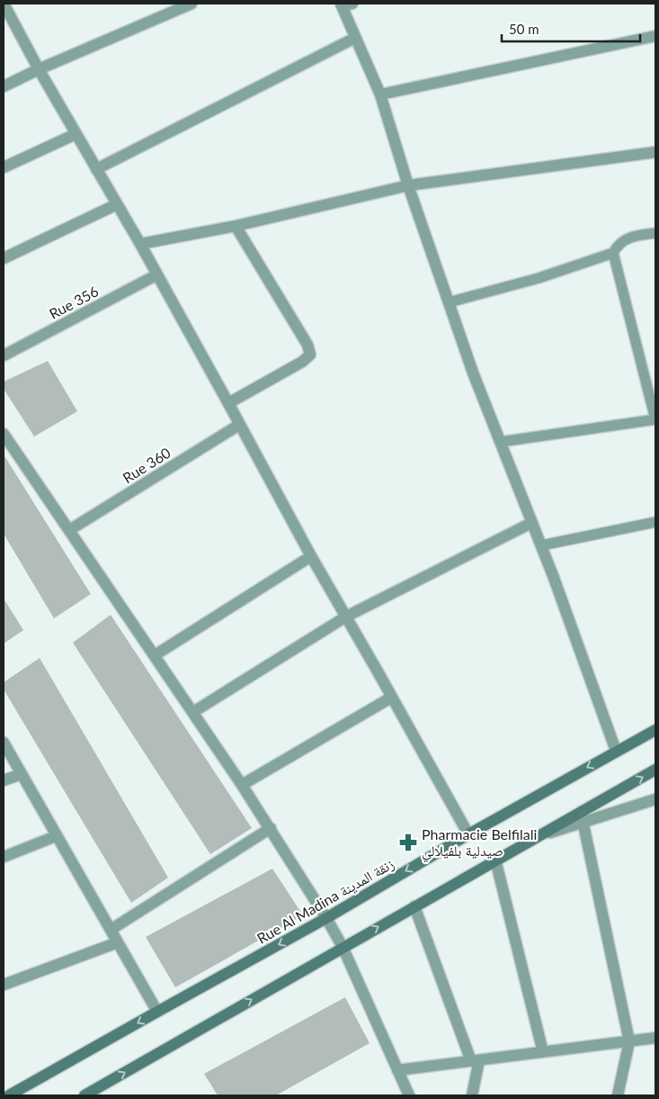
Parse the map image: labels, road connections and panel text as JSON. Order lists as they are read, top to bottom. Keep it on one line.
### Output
{"streets":{"main road":["Rue Al Madina زنقة المدينة"],"street":["Rue 356","Rue 360"]},"places":{"pharmacy":["Pharmacie Belfilali صيدلية بلفيلالي"]},"scale_bar":"50 m"}
